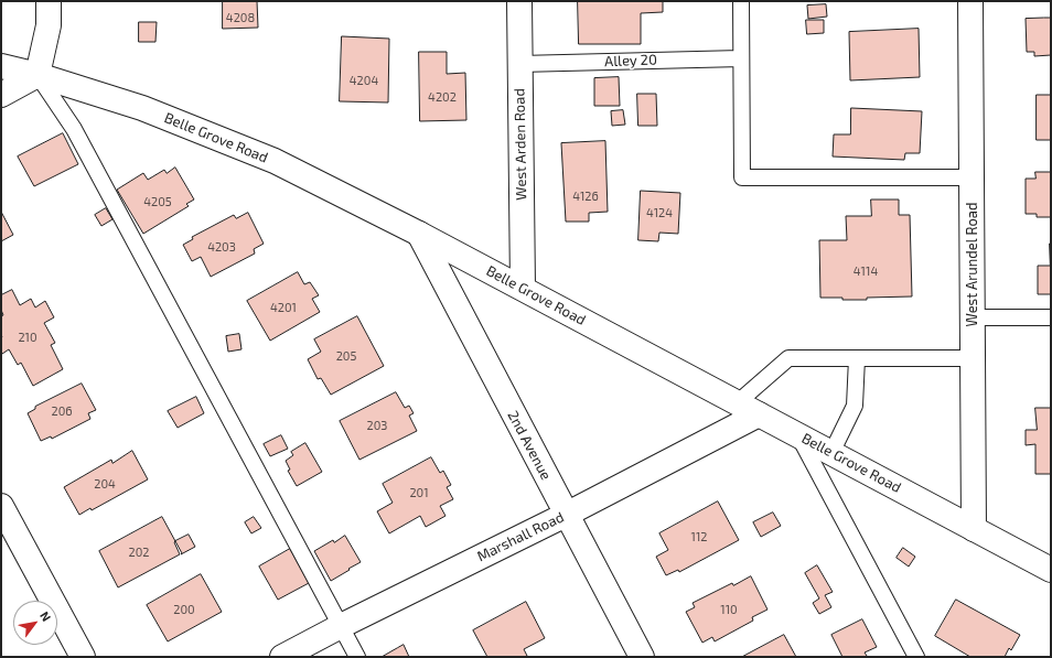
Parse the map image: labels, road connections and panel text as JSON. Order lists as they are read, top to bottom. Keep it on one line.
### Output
{"streets":{"street":["Belle Grove Road","West Arden Road","West Arundel Road","2nd Avenue","Marshall Road"],"lane":["Alley 20"]},"crossings":[["Alley 20","West Arden Road"],["Belle Grove Road","West Arden Road"],["Belle Grove Road","West Arundel Road"],["Belle Grove Road","2nd Avenue"],["Belle Grove Road","Marshall Road"],["2nd Avenue","Marshall Road"]],"house_numbers":["4208","4204","4202","4126","4205","4124","4203","4114","4201","210","205","206","203","204","201","112","202","200","110"],"north":"top right"}
